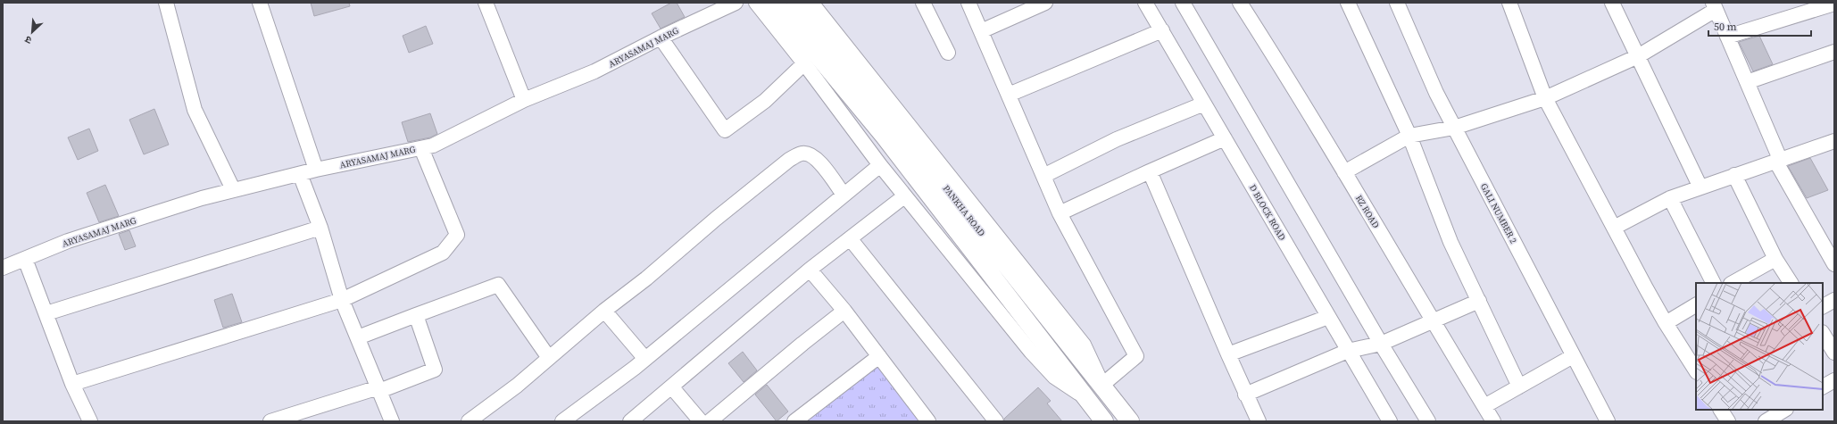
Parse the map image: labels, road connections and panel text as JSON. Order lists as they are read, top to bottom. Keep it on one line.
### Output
{"streets":{"main road":["PANKHA ROAD"],"street":["ARYASAMAJ MARG","RZ ROAD","D BLOCK ROAD","GALI NUMBER 2"]},"scale_bar":"50 m","north":"bottom left"}
